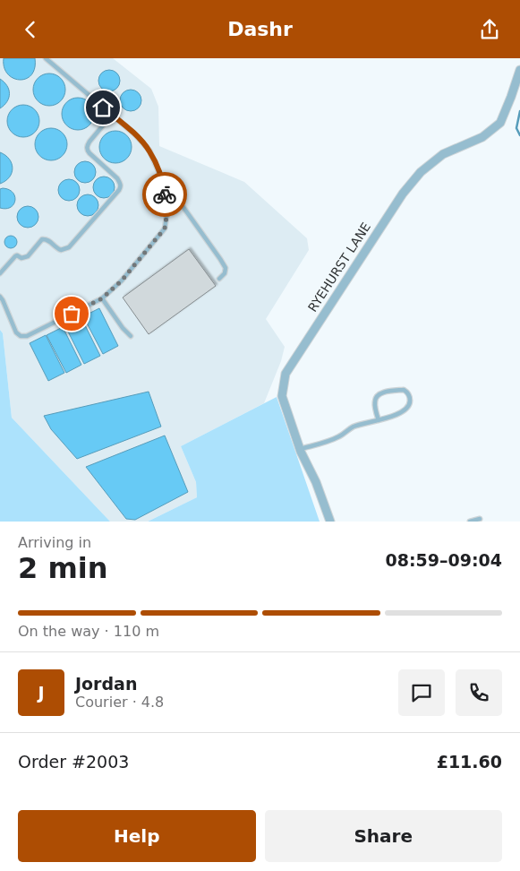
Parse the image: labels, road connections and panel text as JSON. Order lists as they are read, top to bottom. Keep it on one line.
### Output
{"streets":{"street":["RYEHURST LANE"]},"page":{"header":"Dashr","heading":["2 min","Arriving in","08:59–09:04"],"panel":["Jordan","Courier · 4.8","Order #2003","£11.60"],"bar":"On the way · 110 m","round":"J","buttons":["Help","Share"]}}
